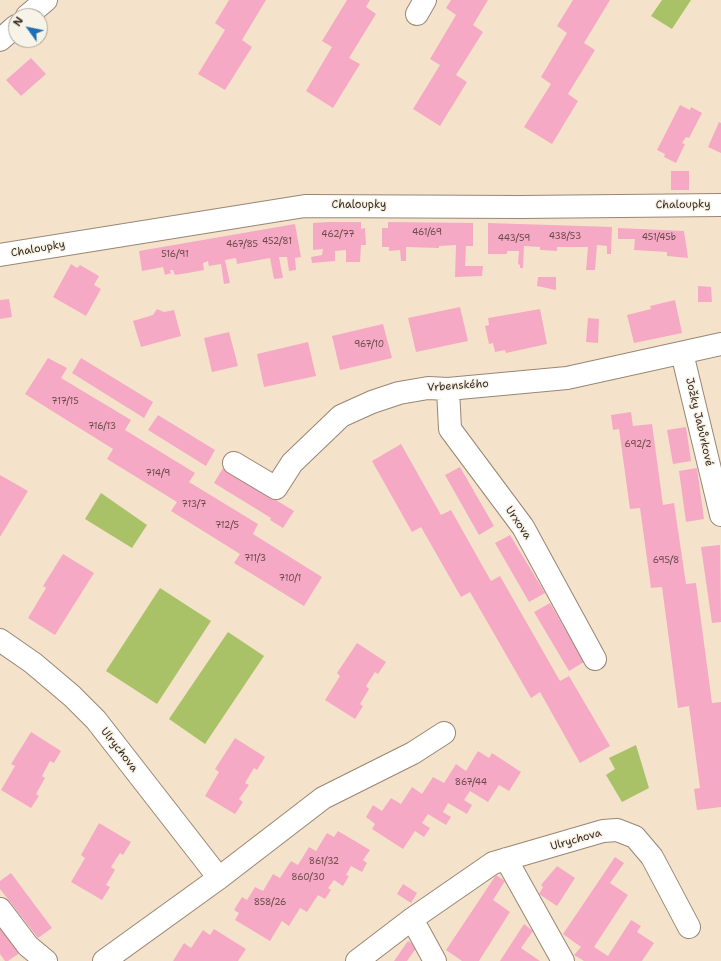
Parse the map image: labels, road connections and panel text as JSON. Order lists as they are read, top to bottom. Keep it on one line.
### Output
{"streets":{"street":["Chaloupky","Vrbenského","Jožky Jabůrkové","Urxova","Ulrychova"]},"crossings":[["Vrbenského","Jožky Jabůrkové"],["Vrbenského","Urxova"]],"house_numbers":["461/69","462/77","438/53","451/45b","443/59","452/81","467/85","516/91","967/10","717/15","716/13","692/2","714/9","713/7","712/5","711/3","695/8","710/1","867/44","861/32","860/30","858/26"],"north":"top left"}
